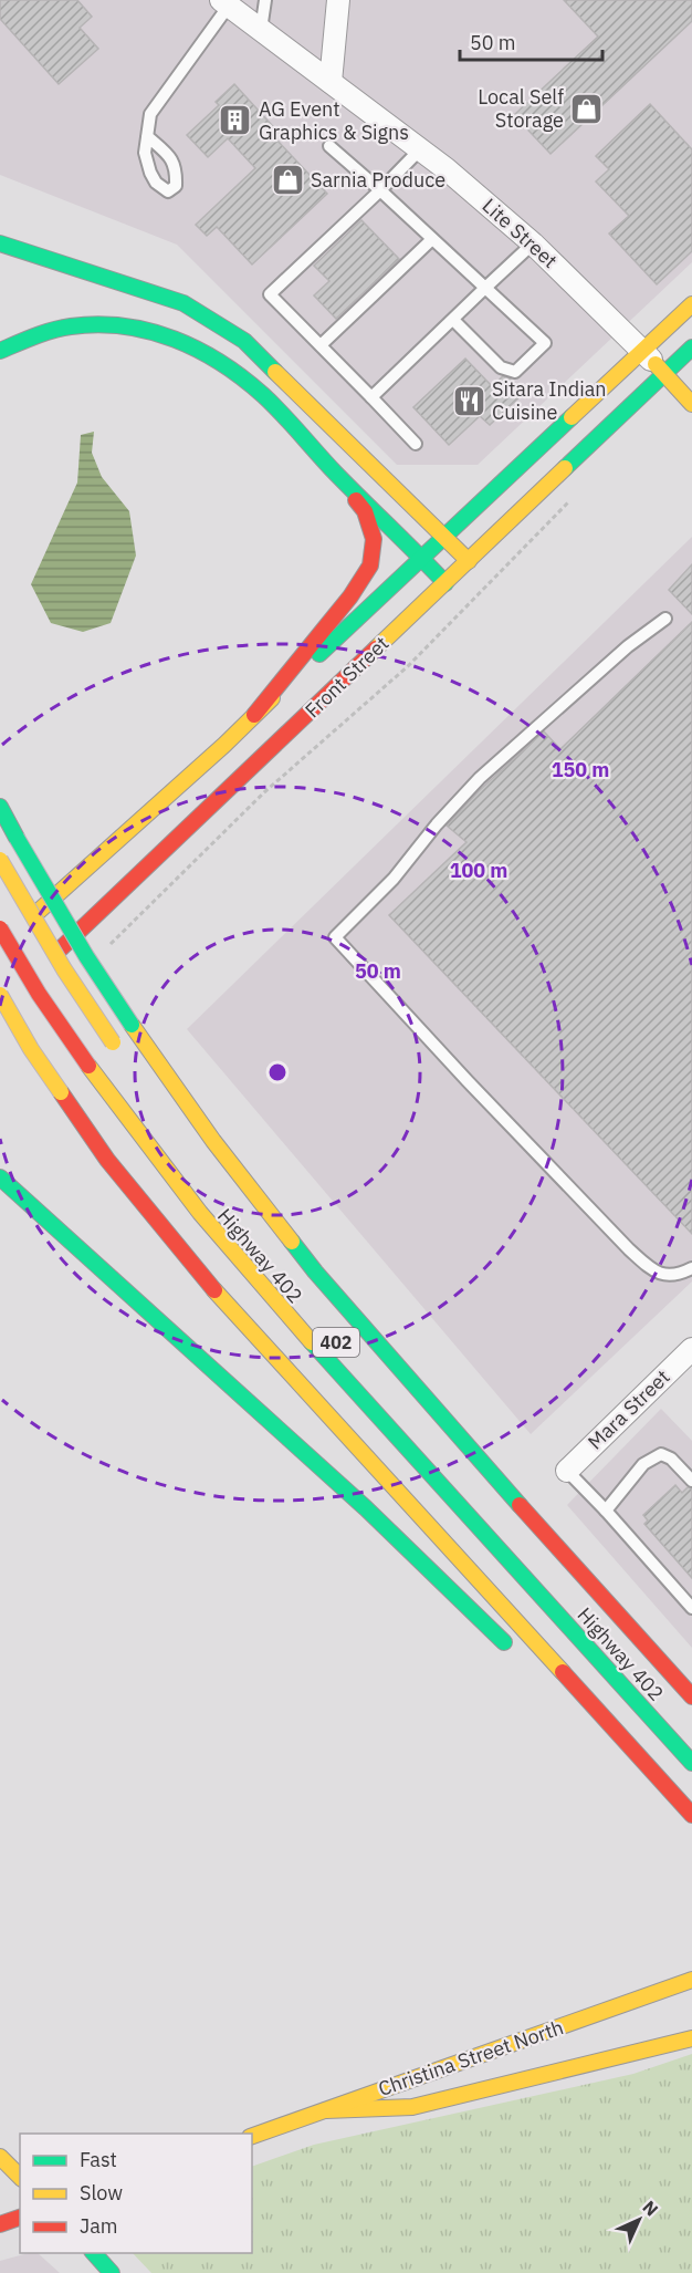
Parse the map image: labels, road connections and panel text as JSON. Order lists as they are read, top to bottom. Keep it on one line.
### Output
{"streets":{"main road":["Lite Street","Front Street","402","Christina Street North"],"street":["Mara Street"]},"crossings":[["Lite Street","Front Street"]],"places":{"shop":["Local Self Storage","Sarnia Produce"],"building":["AG Event Graphics & Signs"],"restaurant":["Sitara Indian Cuisine"]},"legend":["Fast","Slow","Jam"],"scale_bar":"50 m","north":"top right","rings":["150 m","100 m","50 m"]}
